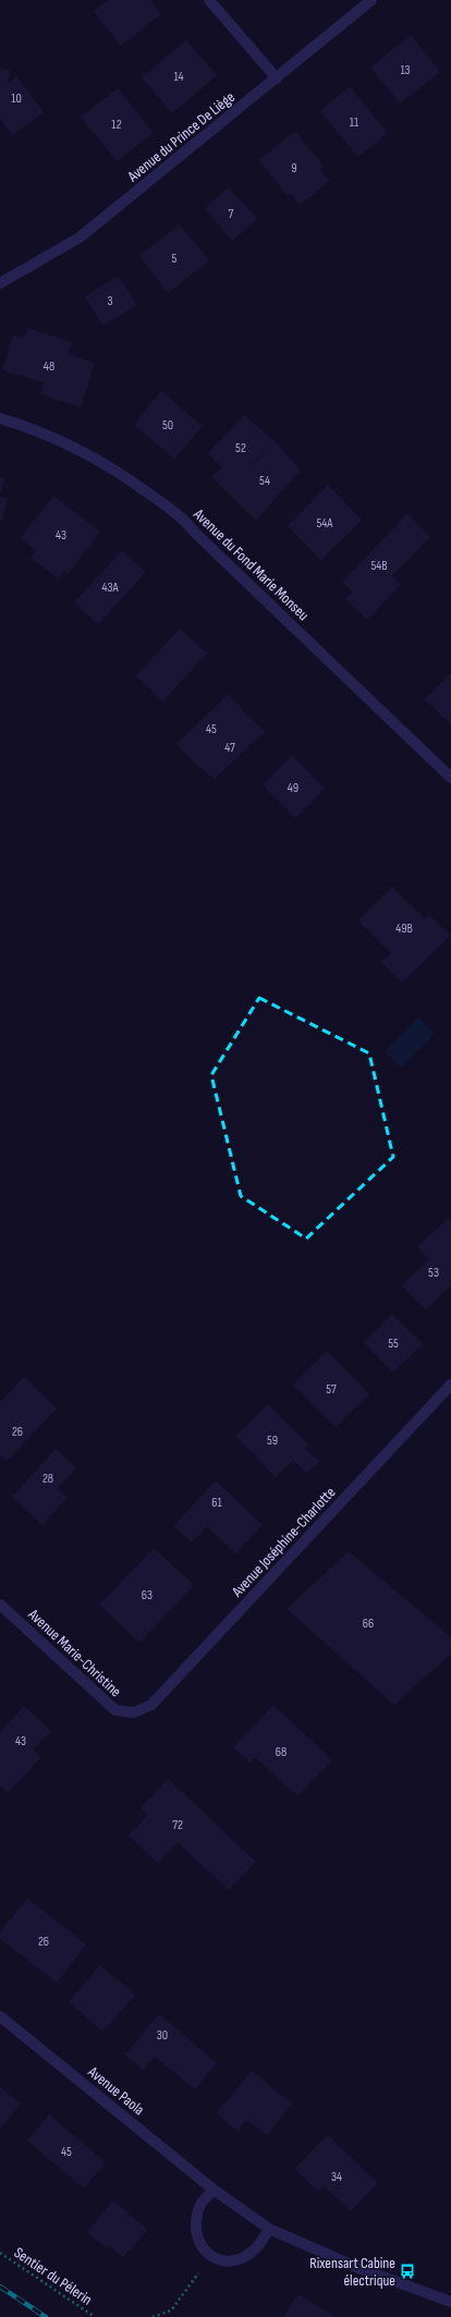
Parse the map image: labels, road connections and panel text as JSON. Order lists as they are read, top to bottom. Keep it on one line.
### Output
{"streets":{"street":["Avenue du Prince De Liège","Avenue du Fond Marie Monseu","Avenue Joséphine-Charlotte","Avenue Marie-Christine","Avenue Paola"],"path":["Sentier du Pélerin"]},"crossings":[["Avenue Joséphine-Charlotte","Avenue Marie-Christine"]],"places":{"bus stop":["Rixensart Cabine électrique"]},"house_numbers":["13","14","10","11","12","9","7","5","3","48","50","52","54","54A","43","54B","43A","45","47","49","49B","53","55","57","26","59","28","61","63","66","43","68","72","26","30","45","34"]}
